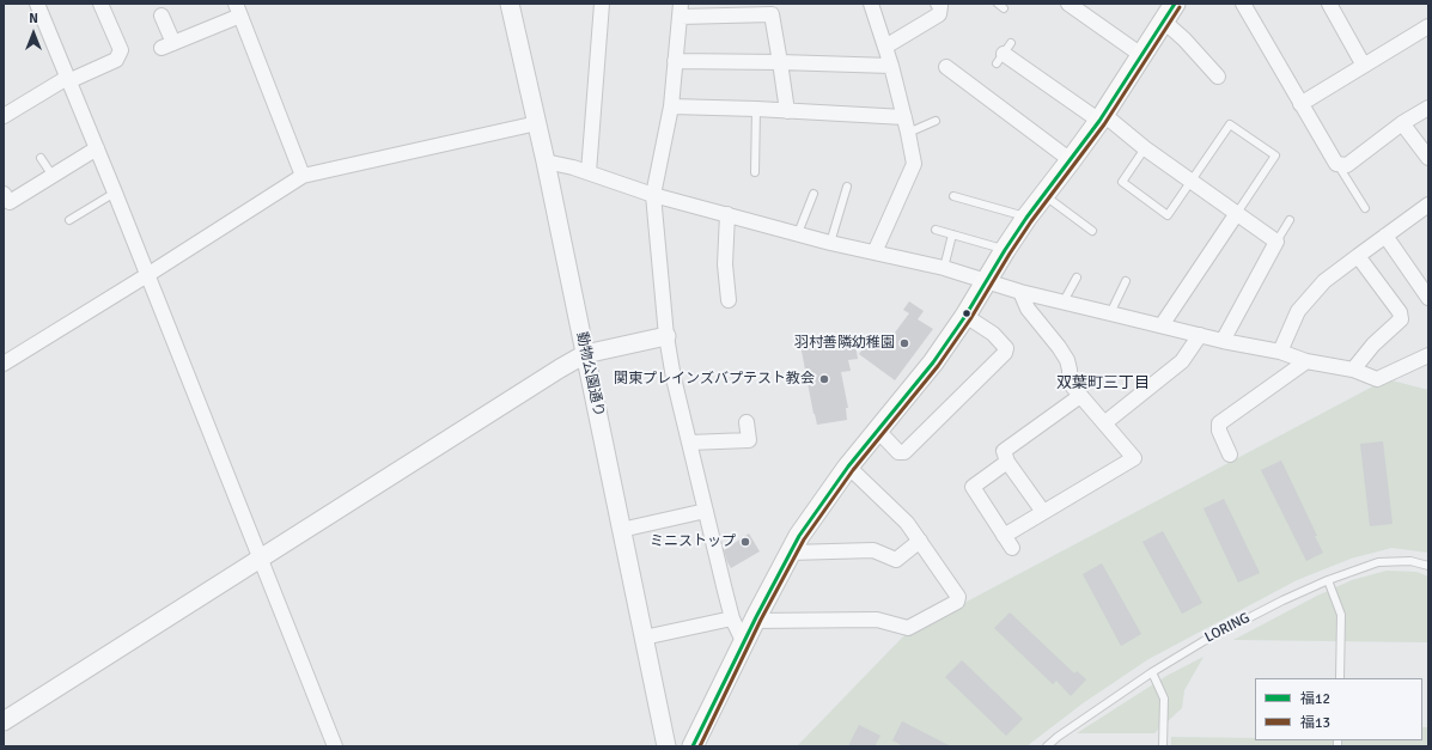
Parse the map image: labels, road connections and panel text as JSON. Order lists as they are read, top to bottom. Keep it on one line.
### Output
{"streets":{"street":["動物公園通り"],"lane":["LORING"]},"districts":["双葉町三丁目"],"places":["羽村善隣幼稚園","関東プレインズバプテスト教会","ミニストップ"],"lines":["transit line 福12","transit line 福13"],"legend":["福12","福13"],"north":"top"}
